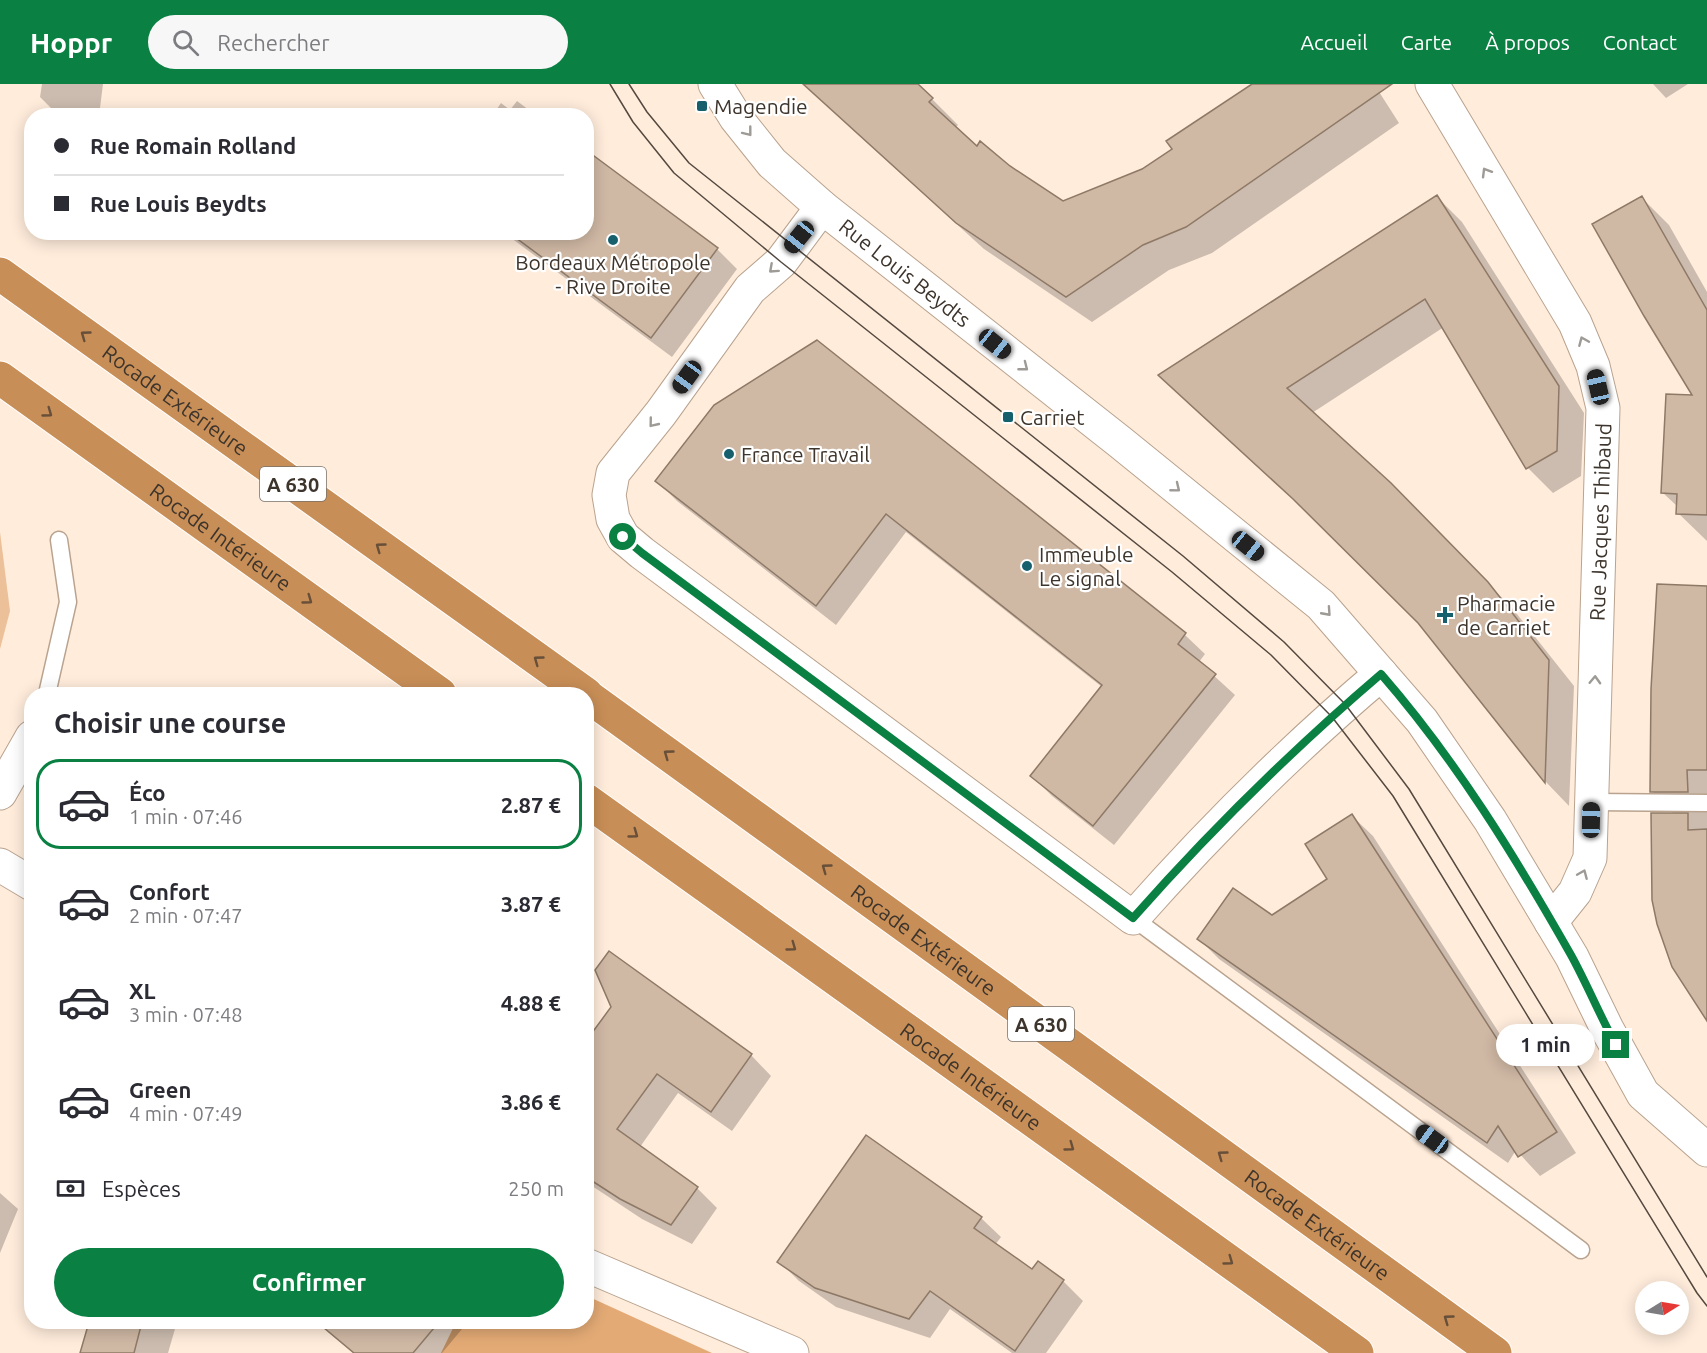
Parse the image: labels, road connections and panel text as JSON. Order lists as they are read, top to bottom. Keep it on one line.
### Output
{"streets":{"highway":["Rocade Extérieure","A 630","Rocade Intérieure"],"street":["Rue Louis Beydts","Rue Jacques Thibaud"]},"crossings":[["Rue Louis Beydts","Rue Jacques Thibaud"]],"one_way":["Rue Louis Beydts","Rocade Extérieure","Rue Jacques Thibaud","Rocade Intérieure"],"places":{"transit":["Magendie","Carriet"],"other":["Bordeaux Métropole - Rive Droite","France Travail","Immeuble Le signal"],"health":["Pharmacie de Carriet"]},"north":"right","page":{"header":"Hoppr","search":"Rechercher","nav":["Accueil","Carte","À propos","Contact"],"banner":["Rue Romain Rolland","Rue Louis Beydts"],"heading":"Choisir une course","list":[{"name":"Éco","note":"1 min · 07:46","value":"2.87 €"},{"name":"Confort","note":"2 min · 07:47","value":"3.87 €"},{"name":"XL","note":"3 min · 07:48","value":"4.88 €"},{"name":"Green","note":"4 min · 07:49","value":"3.86 €"}],"bubble":"1 min","pay":["Espèces","250 m"],"buttons":"Confirmer"}}
